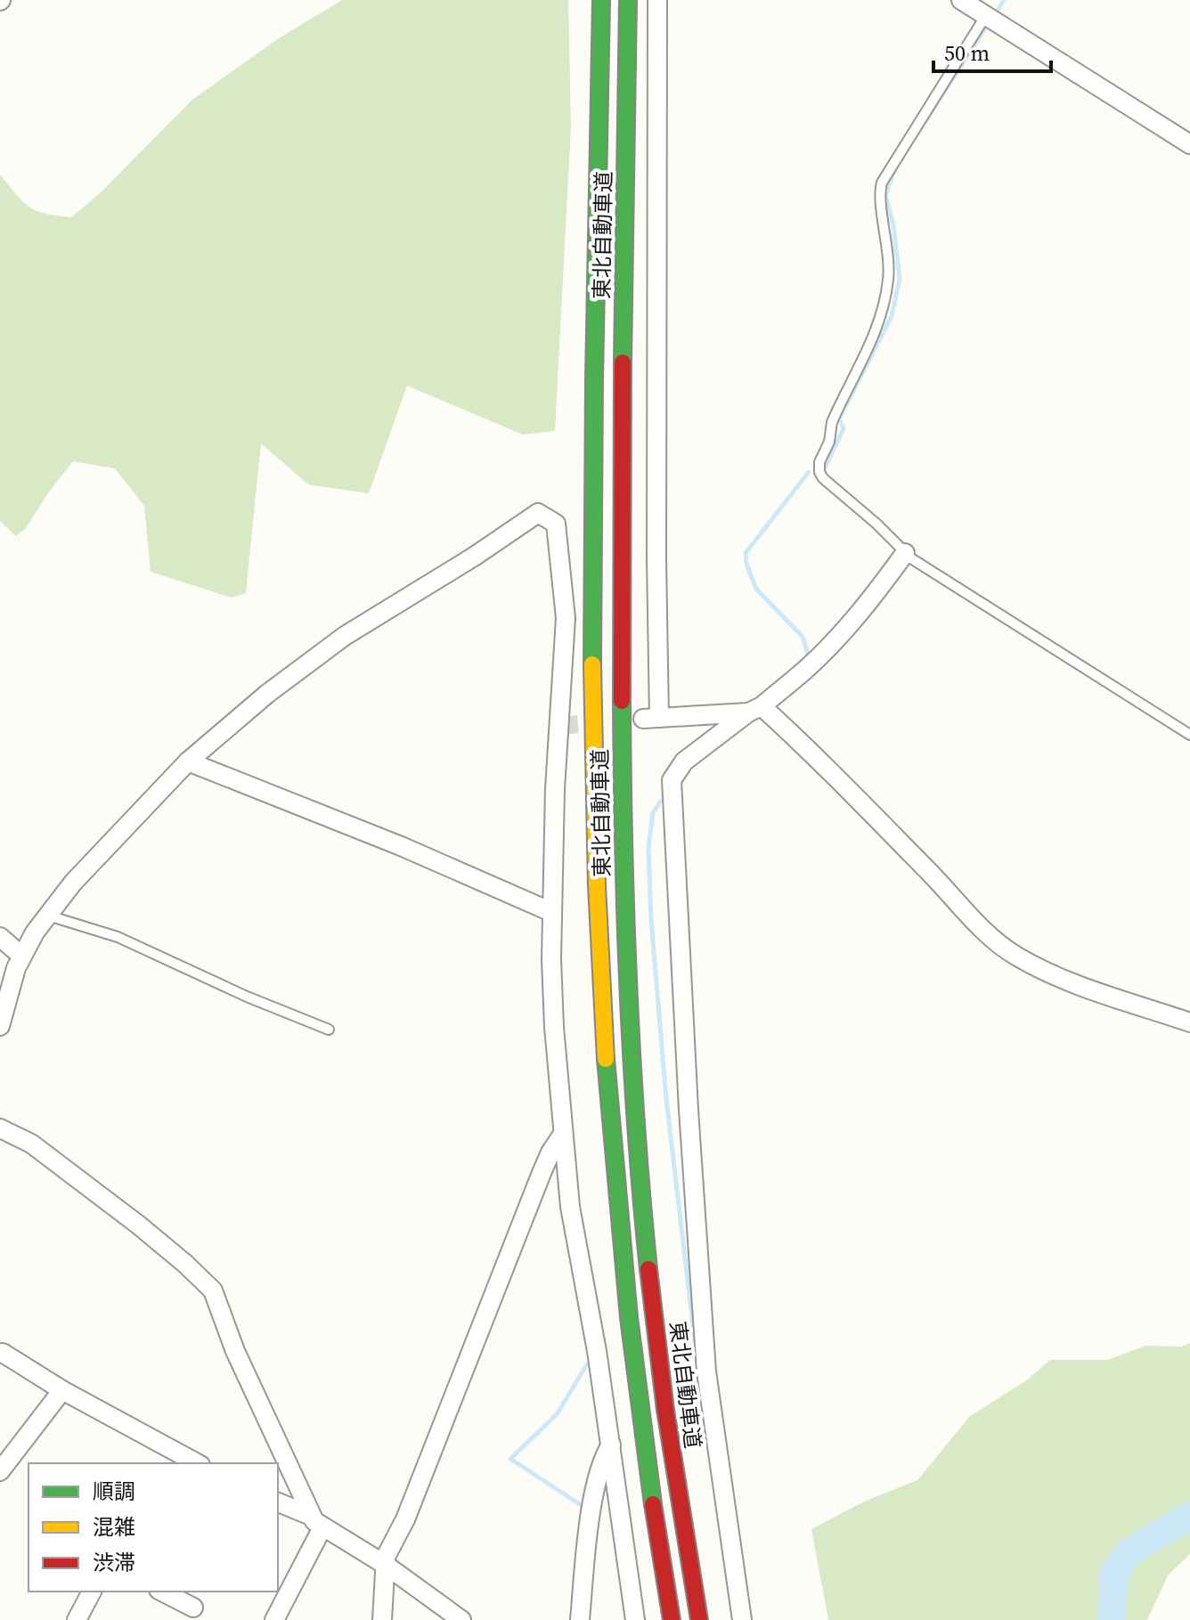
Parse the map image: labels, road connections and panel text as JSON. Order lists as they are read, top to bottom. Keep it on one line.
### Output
{"streets":{"highway":["東北自動車道"]},"legend":["順調","混雑","渋滞"],"scale_bar":"50 m"}
